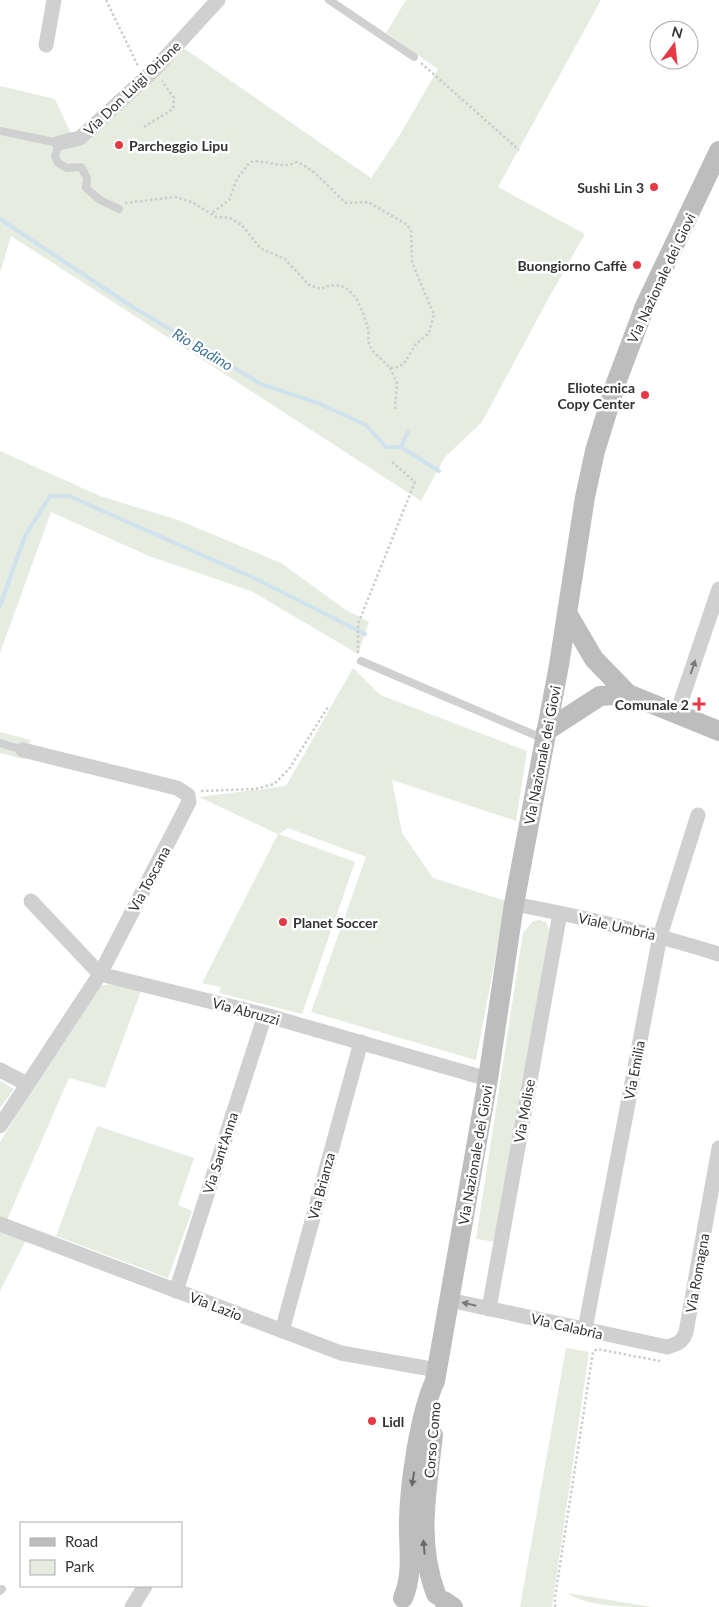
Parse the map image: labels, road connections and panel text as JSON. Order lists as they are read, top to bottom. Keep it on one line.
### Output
{"streets":{"main road":["Via Nazionale dei Giovi","Corso Como"],"street":["Via Don Luigi Orione","Via Toscana","Viale Umbria","Via Abruzzi","Via Emilia","Via Molise","Via Sant'Anna","Via Brianza","Via Romagna","Via Lazio","Via Calabria"]},"crossings":[["Via Nazionale dei Giovi","Viale Umbria"],["Via Nazionale dei Giovi","Via Abruzzi"],["Via Nazionale dei Giovi","Via Lazio"],["Via Nazionale dei Giovi","Via Calabria"],["Via Nazionale dei Giovi","Corso Como"],["Via Toscana","Via Abruzzi"],["Viale Umbria","Via Emilia"],["Viale Umbria","Via Molise"],["Via Abruzzi","Via Sant'Anna"],["Via Abruzzi","Via Brianza"],["Via Emilia","Via Calabria"],["Via Molise","Via Calabria"],["Via Sant'Anna","Via Lazio"],["Via Brianza","Via Lazio"],["Via Romagna","Via Calabria"],["Via Lazio","Corso Como"]],"water":["Rio Badino"],"places":{"other":["Parcheggio Lipu","Sushi Lin 3","Buongiorno Caffè","Eliotecnica Copy Center","Planet Soccer","Lidl"],"health":["Comunale 2"]},"legend":["Road","Park"],"north":"top"}
